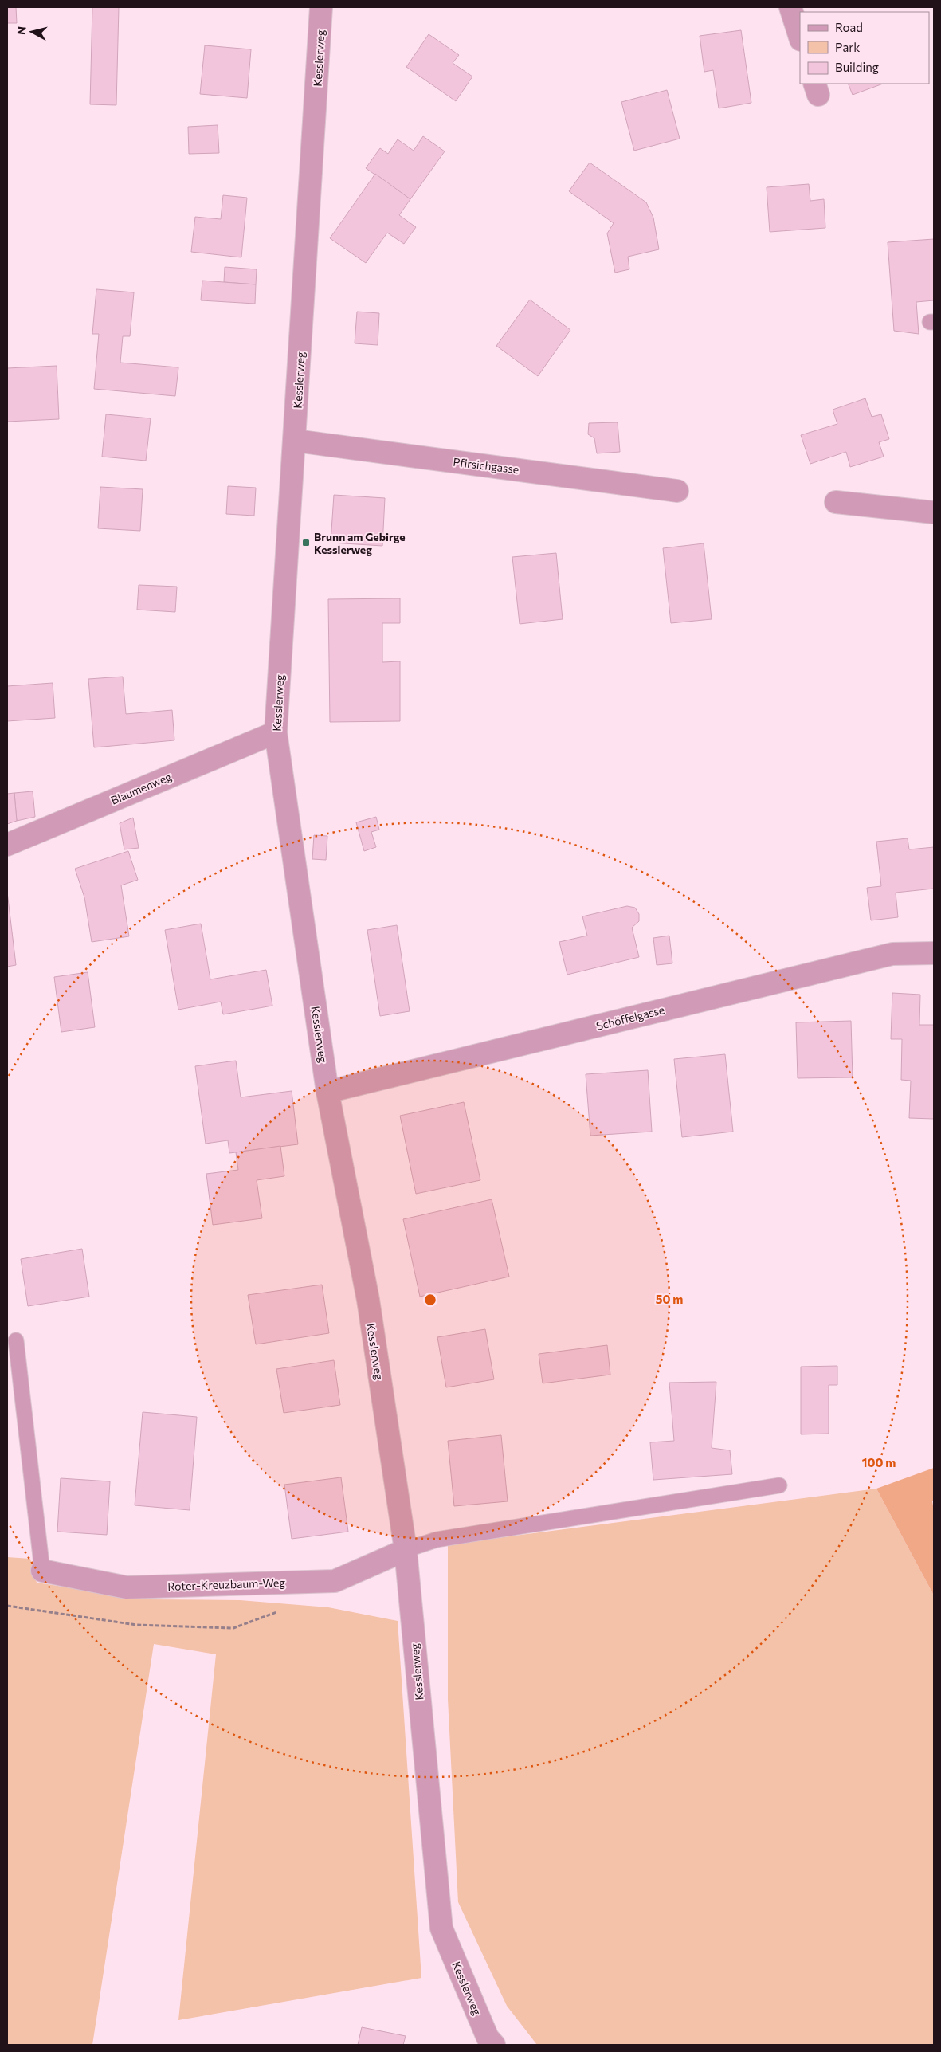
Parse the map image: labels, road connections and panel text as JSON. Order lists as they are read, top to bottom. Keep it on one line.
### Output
{"streets":{"street":["Kesslerweg","Pfirsichgasse","Blaumenweg","Schöffelgasse","Roter-Kreuzbaum-Weg"]},"crossings":[["Kesslerweg","Pfirsichgasse"],["Kesslerweg","Blaumenweg"],["Kesslerweg","Schöffelgasse"],["Kesslerweg","Roter-Kreuzbaum-Weg"]],"places":{"transit":["Brunn am Gebirge Kesslerweg"]},"legend":["Road","Park","Building"],"north":"left","rings":["50 m","100 m"]}
